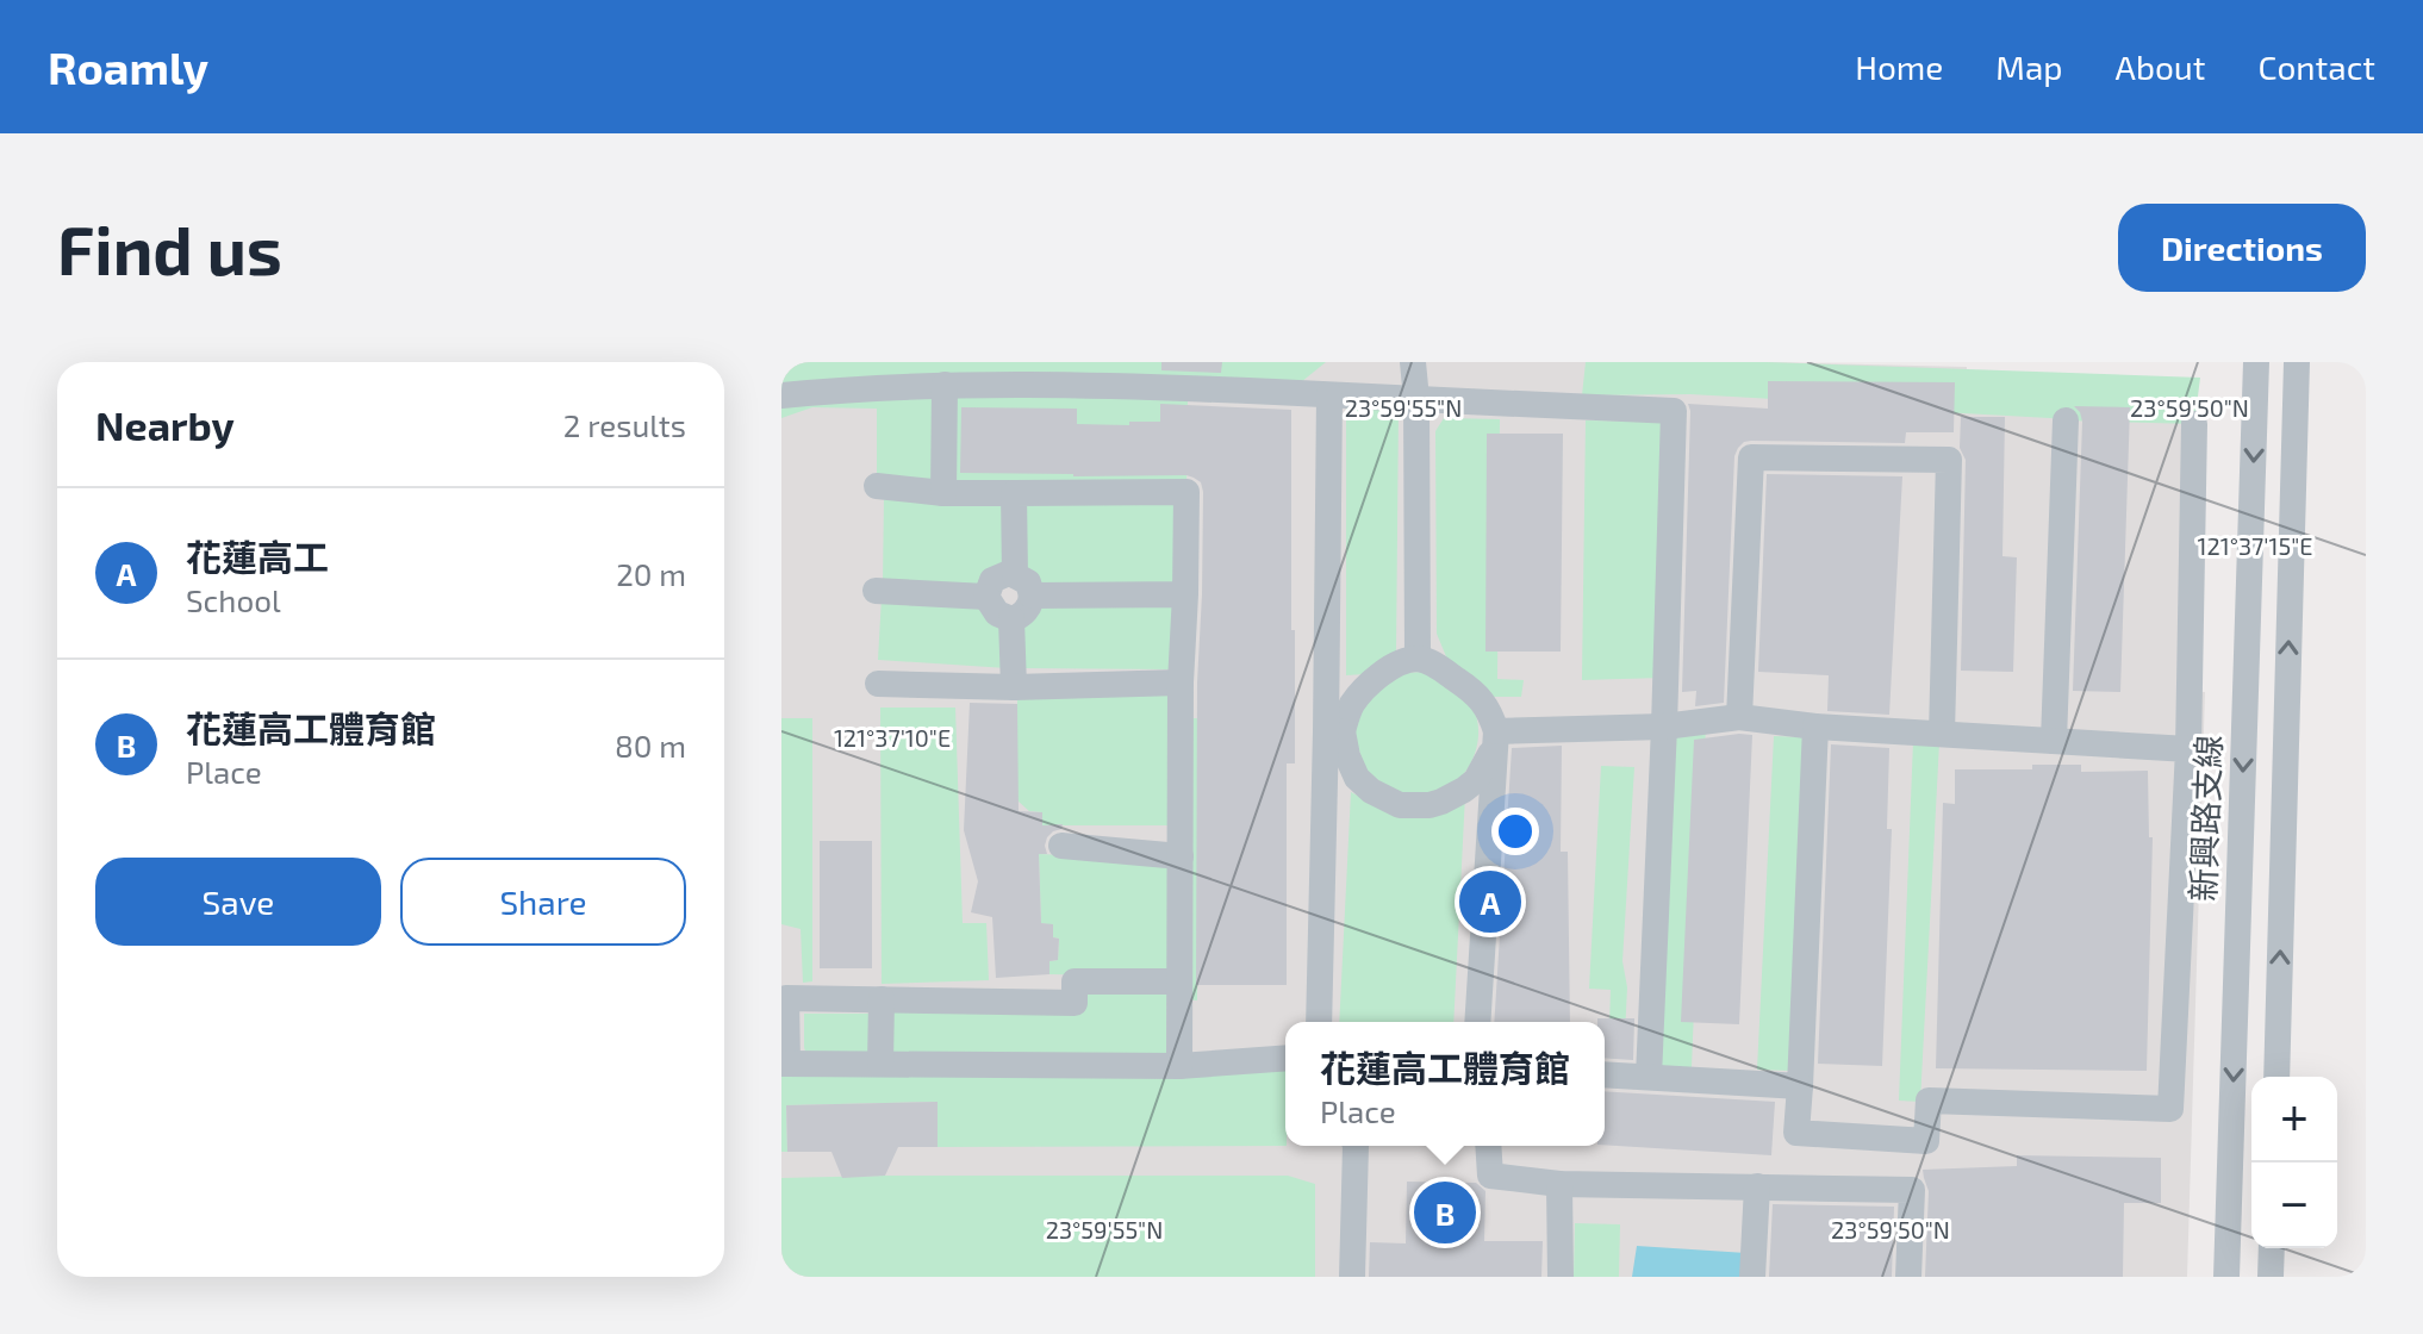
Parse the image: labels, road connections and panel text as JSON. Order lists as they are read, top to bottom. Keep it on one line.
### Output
{"streets":{"street":["新興路支線"]},"page":{"header":"Roamly","nav":["Home","Map","About","Contact"],"buttons":["Directions",["Save","Share"]],"title":"Find us","heading":["Nearby","2 results"],"list":[{"mark":"A","name":"花蓮高工","note":"School","value":"20 m"},{"mark":"B","name":"花蓮高工體育館","note":"Place","value":"80 m"}],"pins":["A","B"],"popup":["花蓮高工體育館","Place"],"map_buttons":["+","−"]},"coordinates":["23°59'55\"N","23°59'50\"N","121°37'15\"E","121°37'10\"E"]}
